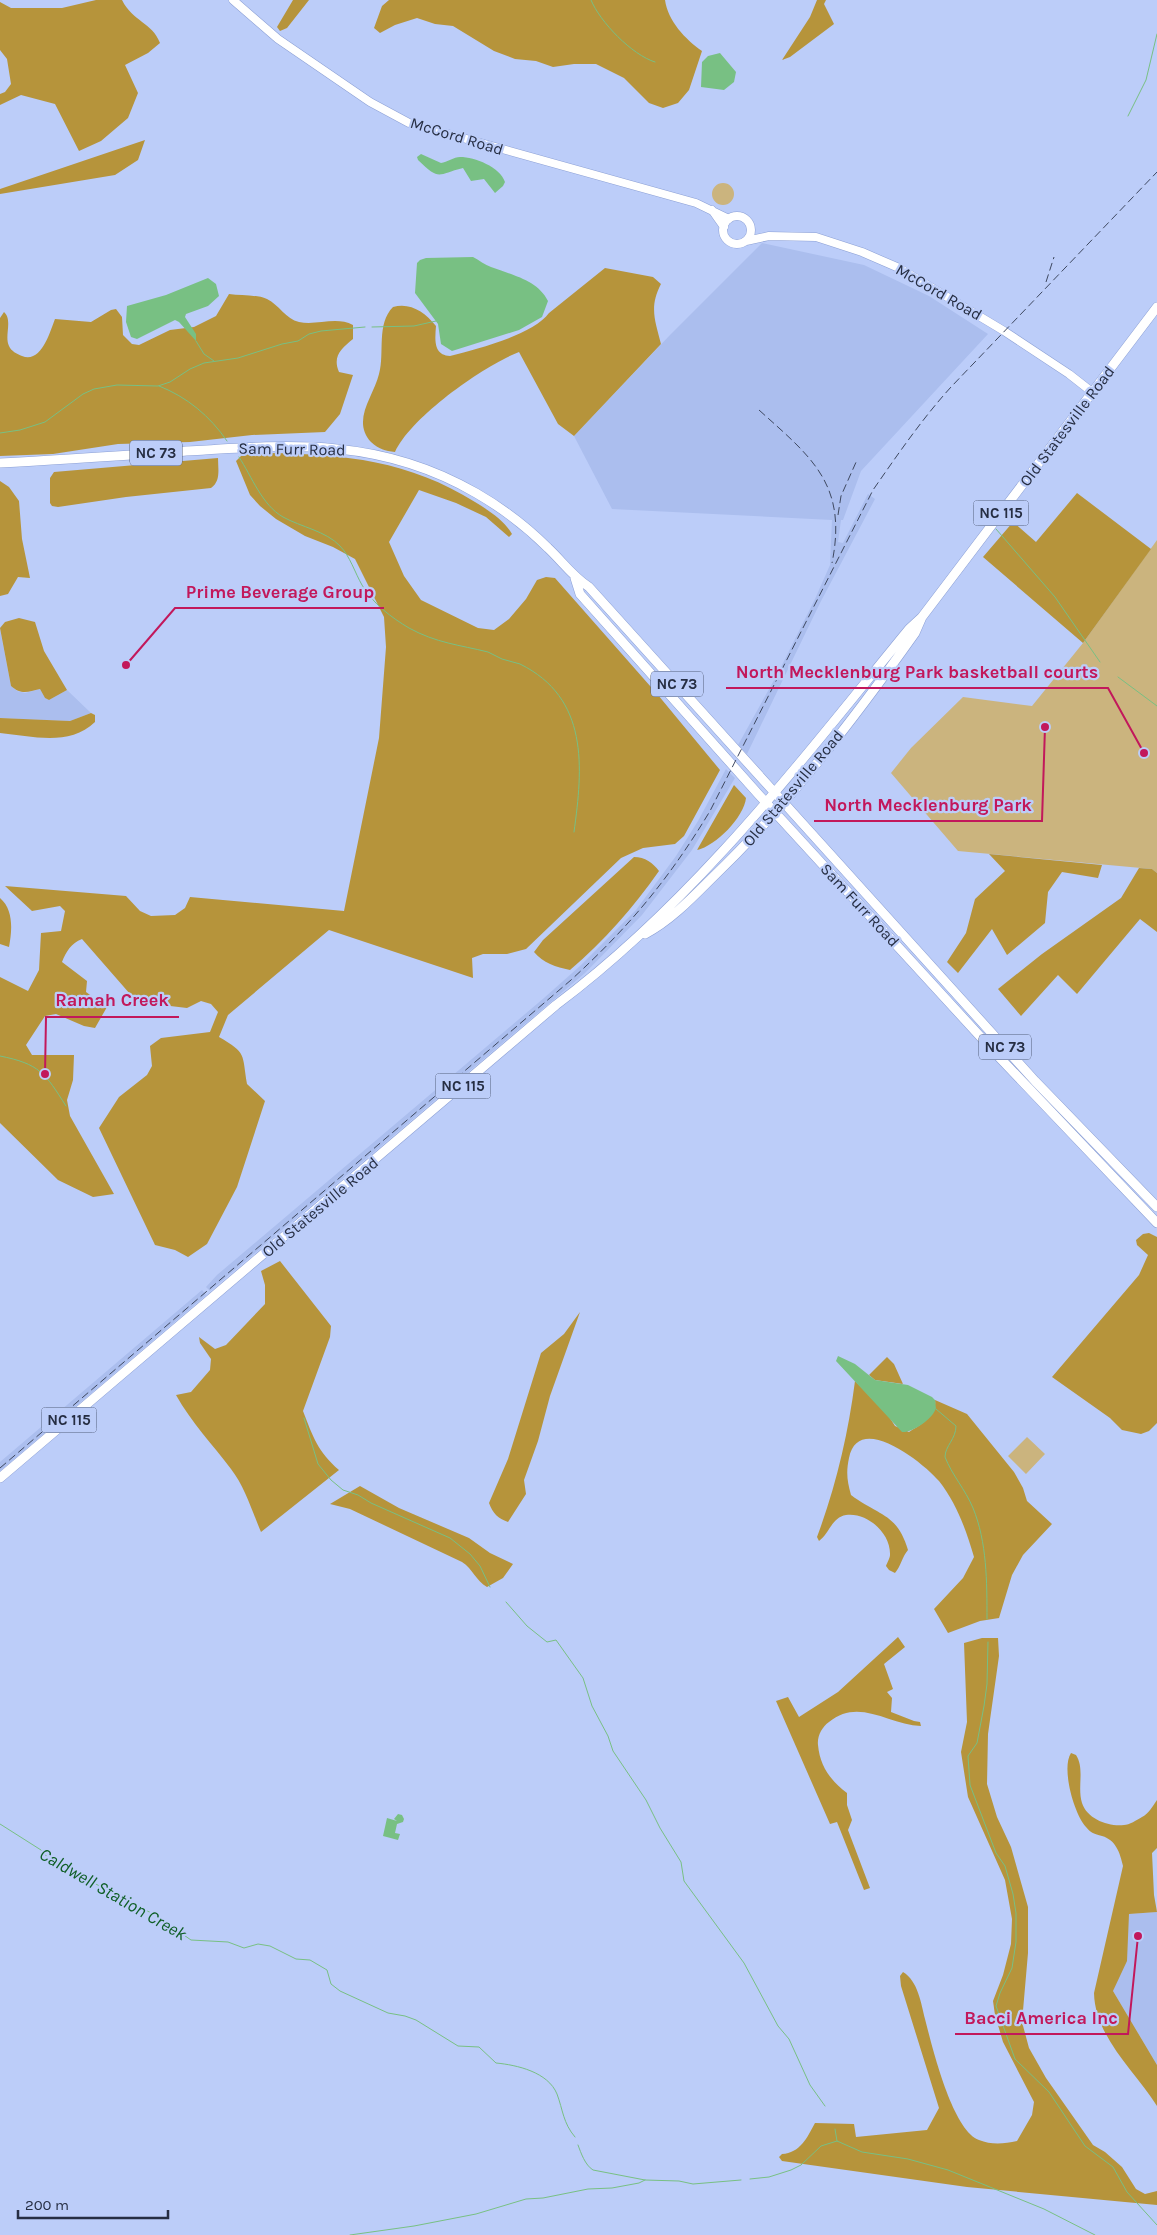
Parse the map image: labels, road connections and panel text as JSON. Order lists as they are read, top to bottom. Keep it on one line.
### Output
{"streets":{"main road":["Old Statesville Road","Sam Furr Road","NC 73","NC 115"],"street":["McCord Road"]},"crossings":[["McCord Road","Old Statesville Road"],["Old Statesville Road","Sam Furr Road"]],"water":["Caldwell Station Creek"],"places":["Prime Beverage Group","North Mecklenburg Park","North Mecklenburg Park basketball courts","Ramah Creek","Bacci America Inc"],"scale_bar":"200 m"}
